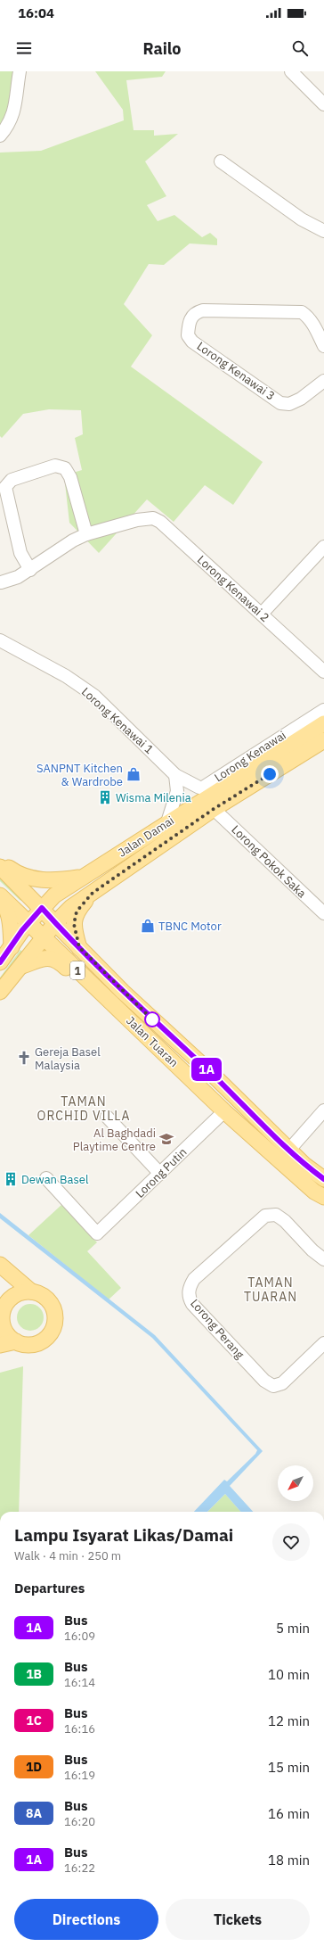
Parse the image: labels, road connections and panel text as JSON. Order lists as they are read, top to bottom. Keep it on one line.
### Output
{"streets":{"main road":["Jalan Damai","1","Jalan Tuaran"],"street":["Lorong Kenawai 3","Lorong Kenawai 2","Lorong Kenawai 1","Lorong Kenawai","Lorong Pokok Saka","Lorong Putin","Lorong Perang"]},"crossings":[["Lorong Kenawai 1","Lorong Kenawai"],["Jalan Damai","Lorong Pokok Saka"],["Jalan Damai","Jalan Tuaran"],["Jalan Tuaran","Lorong Putin"]],"districts":["TAMAN ORCHID VILLA","TAMAN TUARAN"],"places":{"shop":["SANPNT Kitchen & Wardrobe","TBNC Motor"],"building":["Wisma Milenia","Dewan Basel"],"church":["Gereja Basel Malaysia"],"school or university":["Al Baghdadi Playtime Centre"]},"lines":["bus line 1A"],"north":"bottom left","page":{"status":"16:04","header":"Railo","on_map":"1A","heading":[["Lampu Isyarat Likas/Damai","Walk · 4 min · 250 m"],"Departures"],"list":[{"mark":"1A","name":"Bus","note":"16:09","value":"5 min"},{"mark":"1B","name":"Bus","note":"16:14","value":"10 min"},{"mark":"1C","name":"Bus","note":"16:16","value":"12 min"},{"mark":"1D","name":"Bus","note":"16:19","value":"15 min"},{"mark":"8A","name":"Bus","note":"16:20","value":"16 min"},{"mark":"1A","name":"Bus","note":"16:22","value":"18 min"}],"buttons":["Directions","Tickets"]}}
